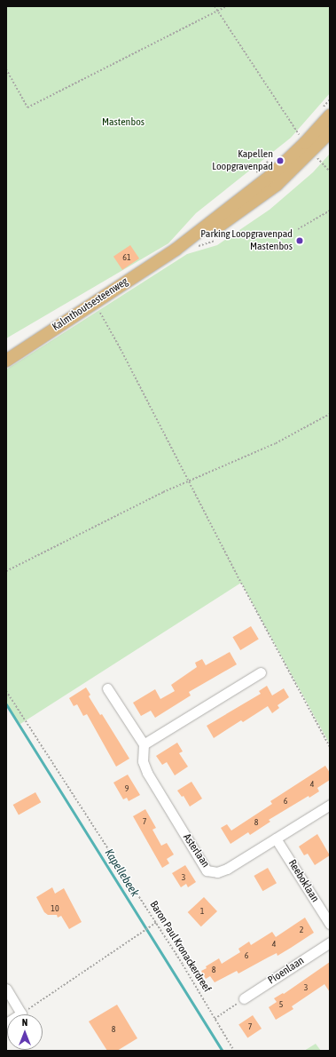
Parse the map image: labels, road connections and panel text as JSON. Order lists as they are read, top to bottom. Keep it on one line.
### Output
{"streets":{"main road":["Kalmthoutsesteenweg"],"street":["Asterlaan","Reeboklaan","Pioenlaan"],"path":["Baron Paul Kronackerdreef"]},"crossings":[["Asterlaan","Reeboklaan"]],"water":["Kapellebeek"],"parks":["Mastenbos"],"places":["Kapellen Loopgravenpad","Parking Loopgravenpad Mastenbos"],"house_numbers":["61","4","9","6","7","8","3","10","1","2","4","6","8","3","5","7","8"],"north":"top"}
